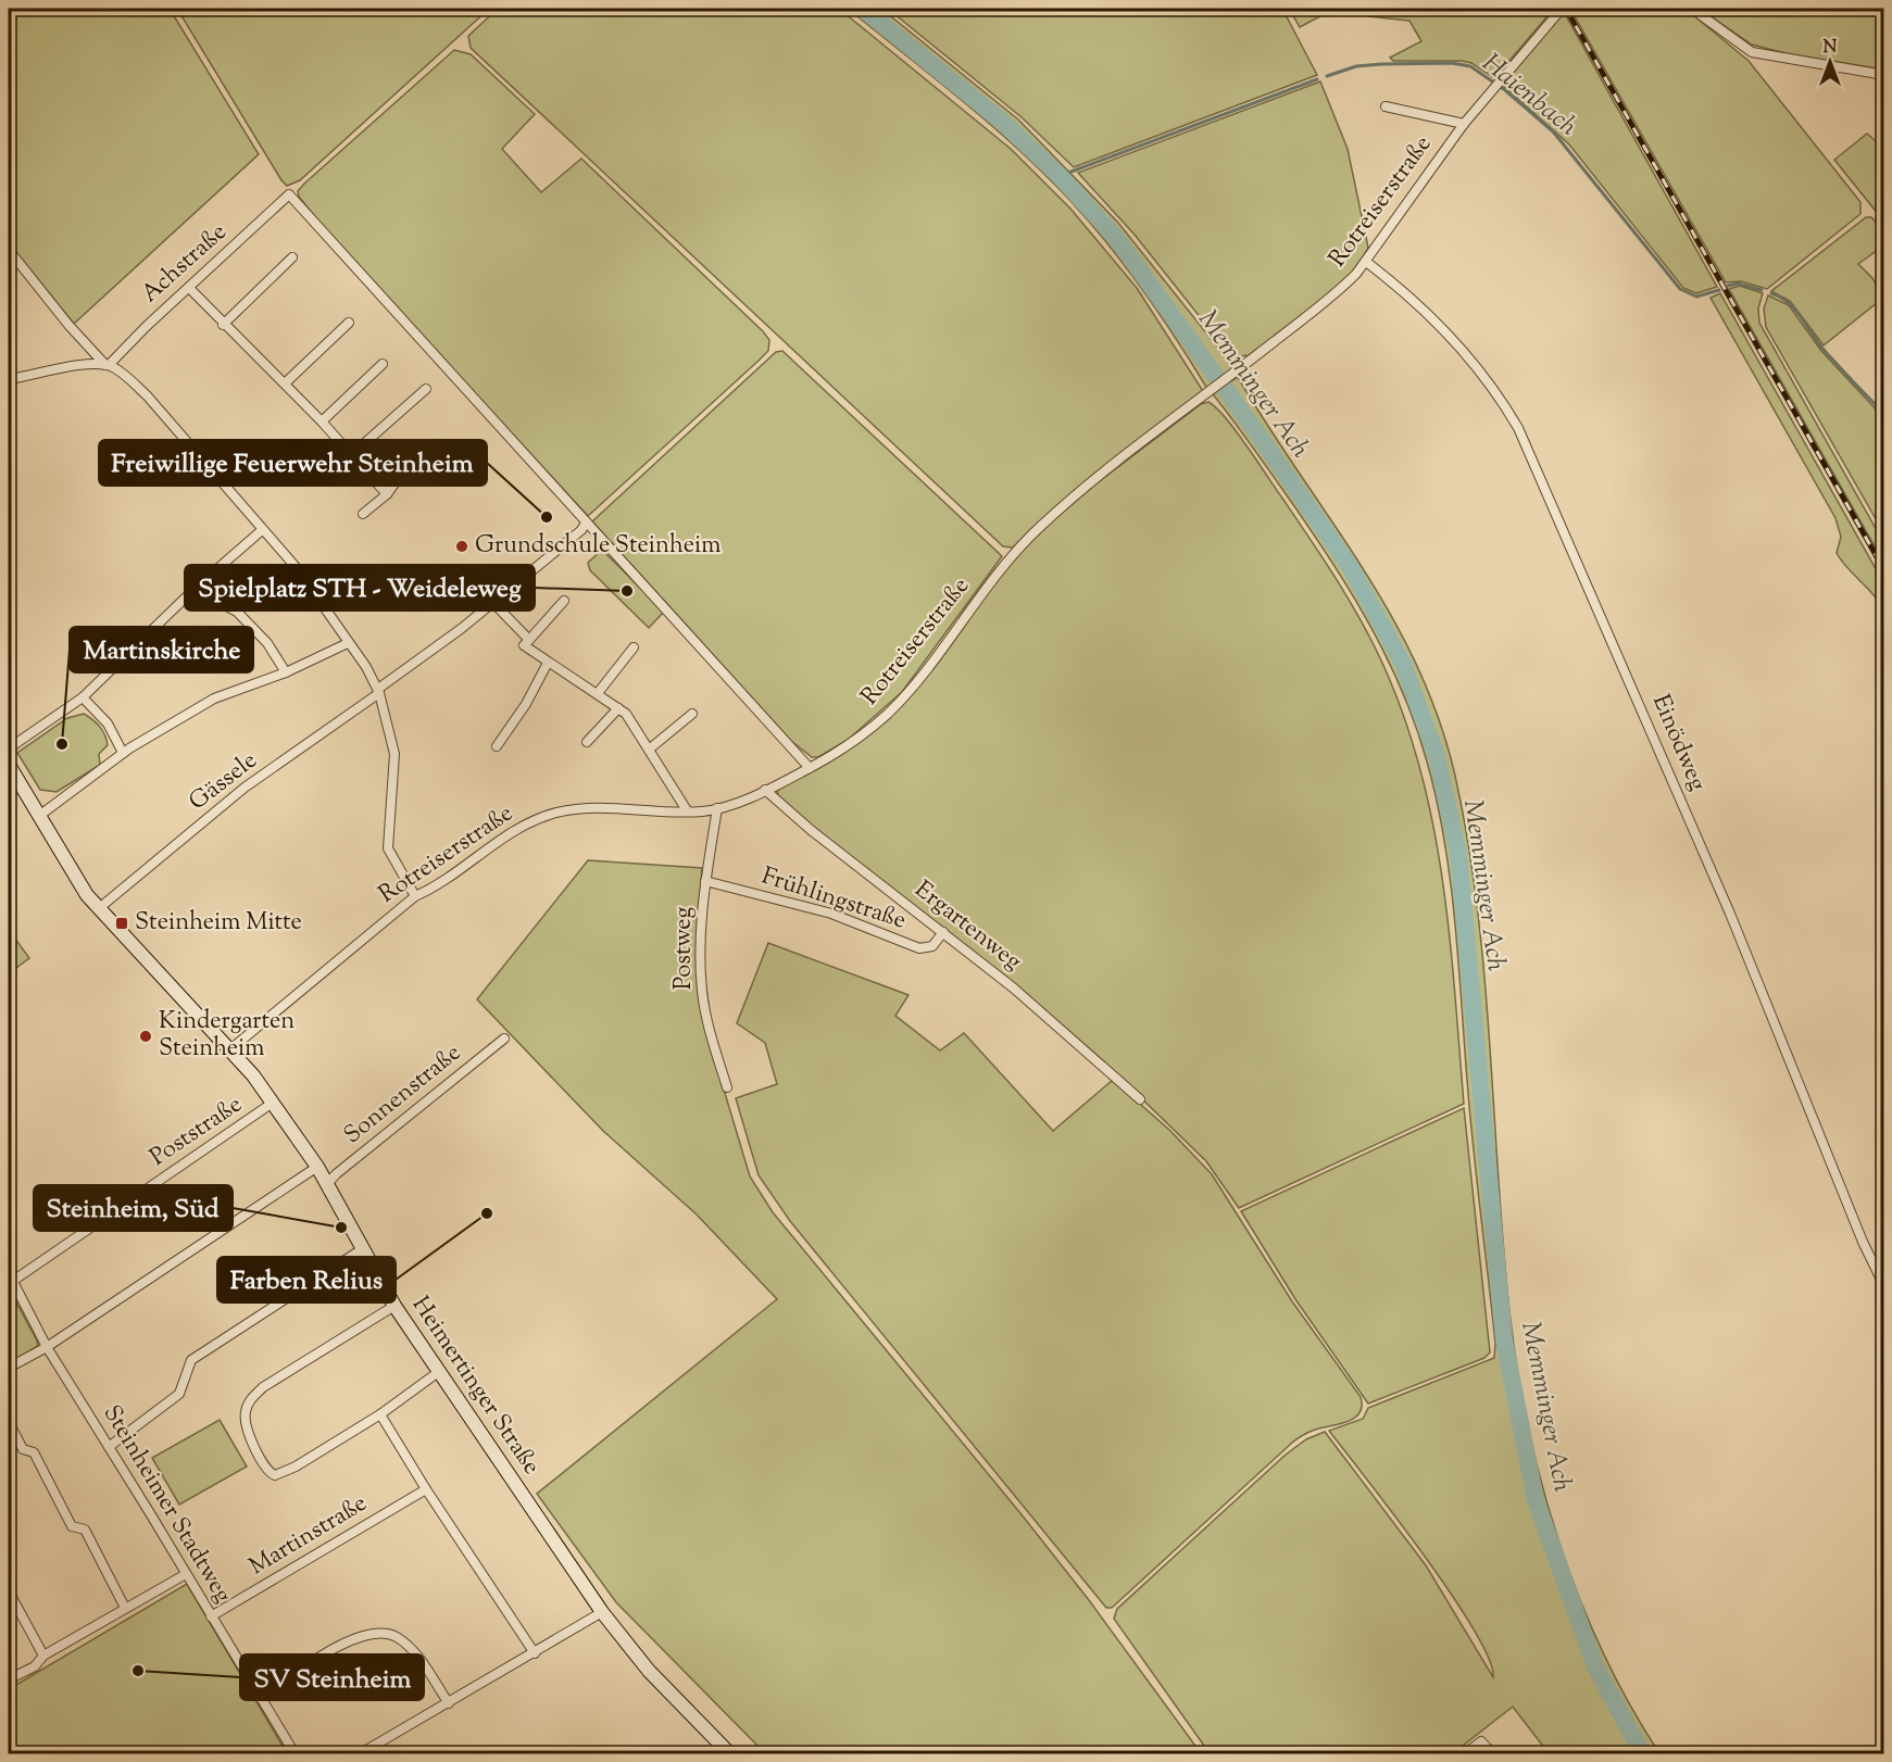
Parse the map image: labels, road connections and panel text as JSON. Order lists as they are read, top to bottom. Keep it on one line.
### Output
{"streets":{"street":["Rotreiserstraße","Achstraße","Einödweg","Gässele","Frühlingstraße","Ergartenweg","Postweg","Sonnenstraße","Poststraße","Heimertinger Straße","Steinheimer Stadtweg","Martinstraße"]},"crossings":[["Rotreiserstraße","Einödweg"],["Rotreiserstraße","Ergartenweg"],["Rotreiserstraße","Postweg"],["Rotreiserstraße","Heimertinger Straße"],["Achstraße","Gässele"],["Gässele","Heimertinger Straße"],["Frühlingstraße","Ergartenweg"],["Frühlingstraße","Postweg"],["Sonnenstraße","Heimertinger Straße"],["Poststraße","Heimertinger Straße"],["Poststraße","Steinheimer Stadtweg"],["Steinheimer Stadtweg","Martinstraße"]],"water":["Haienbach","Memminger Ach"],"places":{"other":["Freiwillige Feuerwehr Steinheim","Grundschule Steinheim","Spielplatz STH - Weideleweg","Martinskirche","Kindergarten Steinheim","Farben Relius","Steinheim, Süd","SV Steinheim"],"transit":["Steinheim Mitte"]},"north":"top"}
